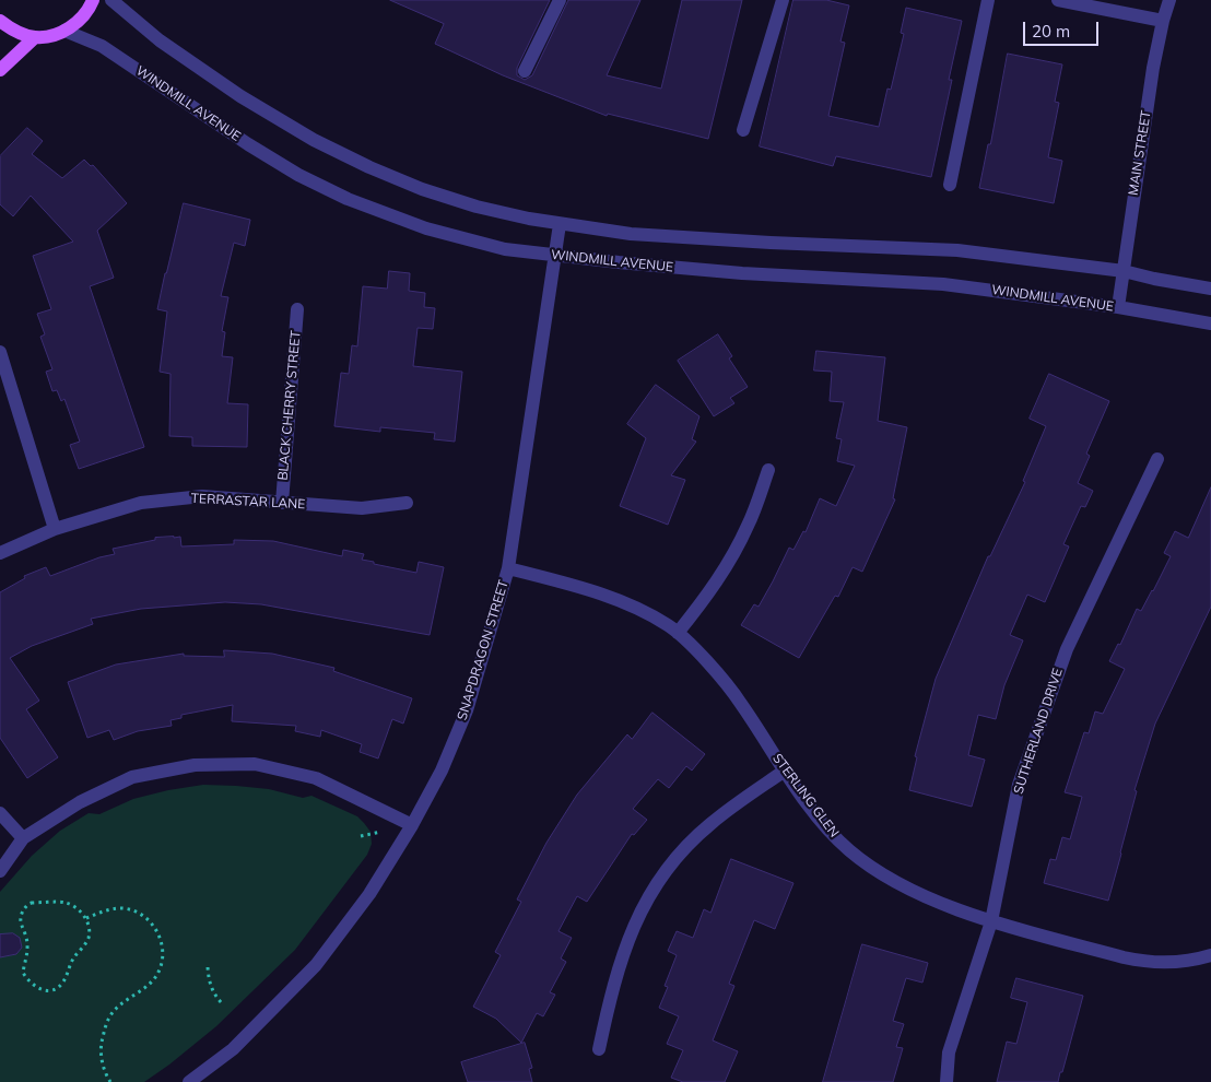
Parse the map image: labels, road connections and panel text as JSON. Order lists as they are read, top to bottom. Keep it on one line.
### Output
{"streets":{"street":["WINDMILL AVENUE","MAIN STREET","BLACK CHERRY STREET","TERRASTAR LANE","SNAPDRAGON STREET","SUTHERLAND DRIVE","STERLING GLEN"]},"crossings":[["WINDMILL AVENUE","MAIN STREET"],["WINDMILL AVENUE","SNAPDRAGON STREET"],["BLACK CHERRY STREET","TERRASTAR LANE"],["SNAPDRAGON STREET","STERLING GLEN"],["SUTHERLAND DRIVE","STERLING GLEN"]],"scale_bar":"20 m"}
